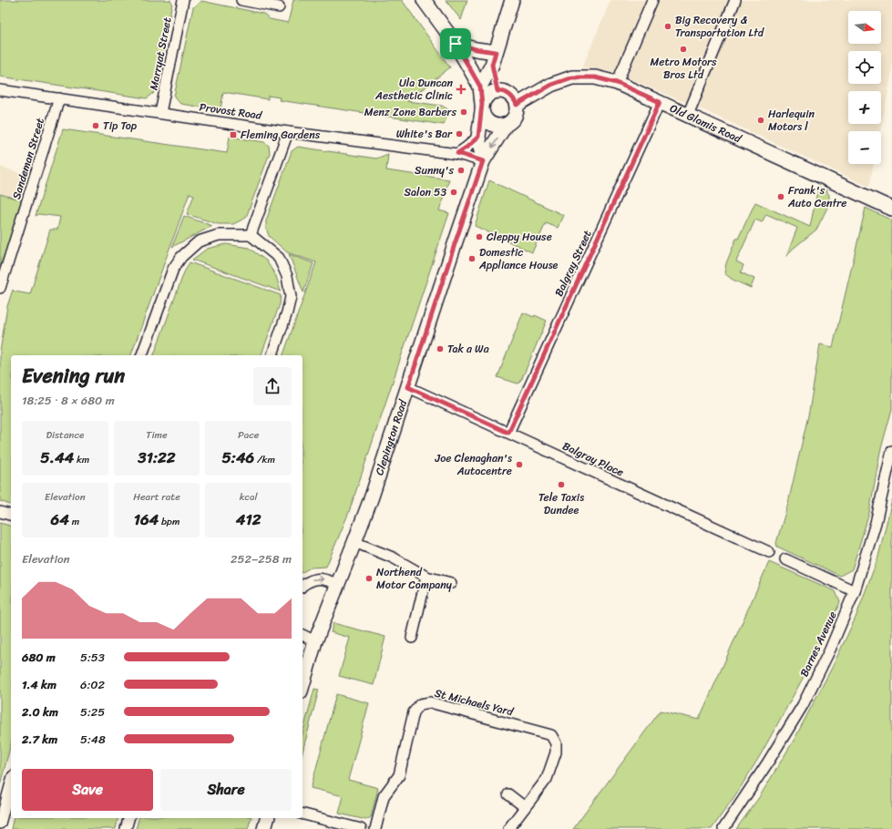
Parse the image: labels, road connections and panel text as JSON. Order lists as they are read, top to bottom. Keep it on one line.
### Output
{"streets":{"street":["Marryat Street","Provost Road","Old Glamis Road","Sandeman Street","Balgray Street","Clepington Road","Balgray Place","Barnes Avenue","St Michaels Yard"]},"crossings":[["Marryat Street","Provost Road"],["Provost Road","Sandeman Street"],["Provost Road","Clepington Road"],["Old Glamis Road","Balgray Street"],["Old Glamis Road","Clepington Road"],["Balgray Street","Balgray Place"],["Clepington Road","Balgray Place"]],"places":{"other":["Big Recovery & Transportation Ltd","Metro Motors Bros Ltd","Menz Zone Barbers","Harlequin Motors l","Tip Top","White's Bar","Sunny's","Salon 53","Frank's Auto Centre","Cleppy House","Domestic Appliance House","Tak a Wa","Joe Clenaghan's Autocentre","Tele Taxis Dundee","Northend Motor Company"],"health":["Ula Duncan Aesthetic Clinic"],"transit":["Fleming Gardens"]},"north":"right","page":{"map_buttons":["+","−"],"heading":["Evening run","18:25 · 8 × 680 m"],"stats":[["Distance","5.44 km"],["Time","31:22"],["Pace","5:46 /km"],["Elevation","64 m"],["Heart rate","164 bpm"],["kcal","412"]],"chart":["Elevation","252–258 m"],"list":[{"name":"680 m","note":"5:53"},{"name":"1.4 km","note":"6:02"},{"name":"2.0 km","note":"5:25"},{"name":"2.7 km","note":"5:48"}],"buttons":["Save","Share"]}}
